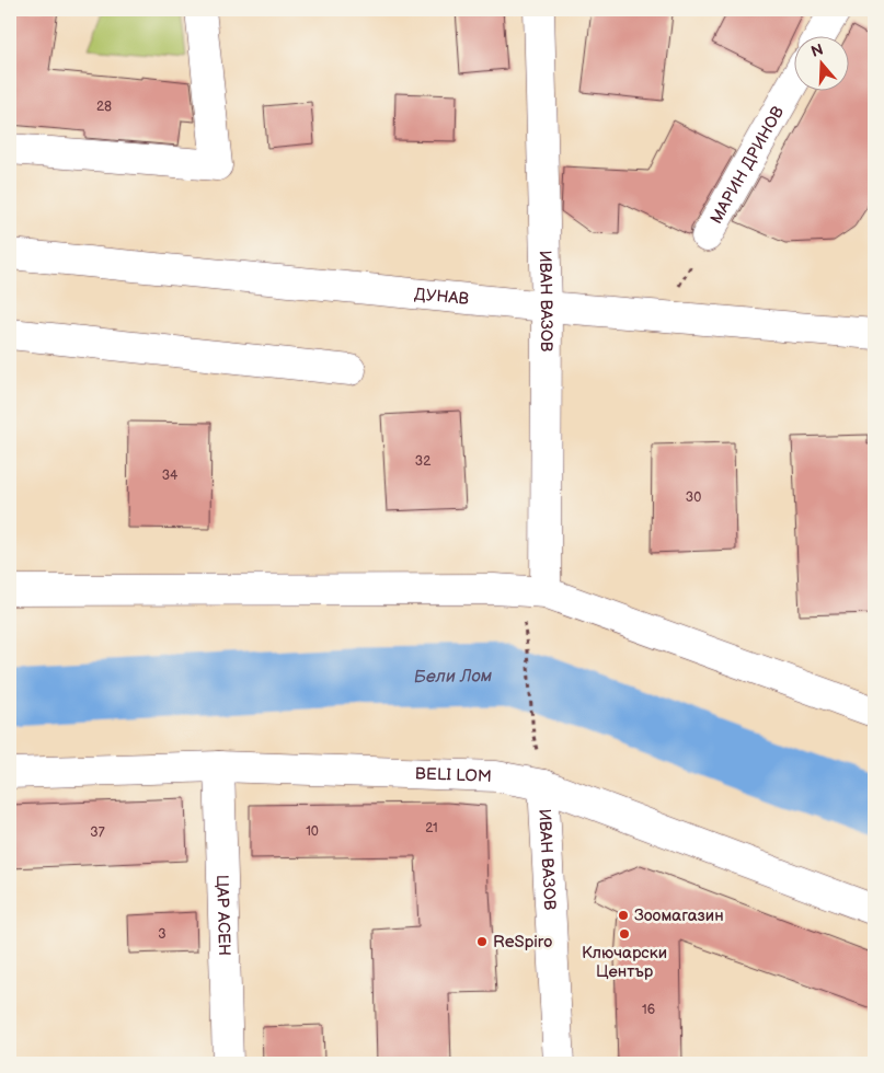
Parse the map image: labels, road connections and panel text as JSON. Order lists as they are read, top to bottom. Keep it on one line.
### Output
{"streets":{"street":["МАРИН ДРИНОВ","ДУНАВ","ИВАН ВАЗОВ","BELI LOM","ЦАР АСЕН"]},"crossings":[["ДУНАВ","ИВАН ВАЗОВ"],["ИВАН ВАЗОВ","BELI LOM"],["BELI LOM","ЦАР АСЕН"]],"water":["Бели Лом"],"places":["Зоомагазин","Ключарски Център","ReSpiro"],"house_numbers":["28","32","34","30","21","10","37","3","16"],"north":"top"}
